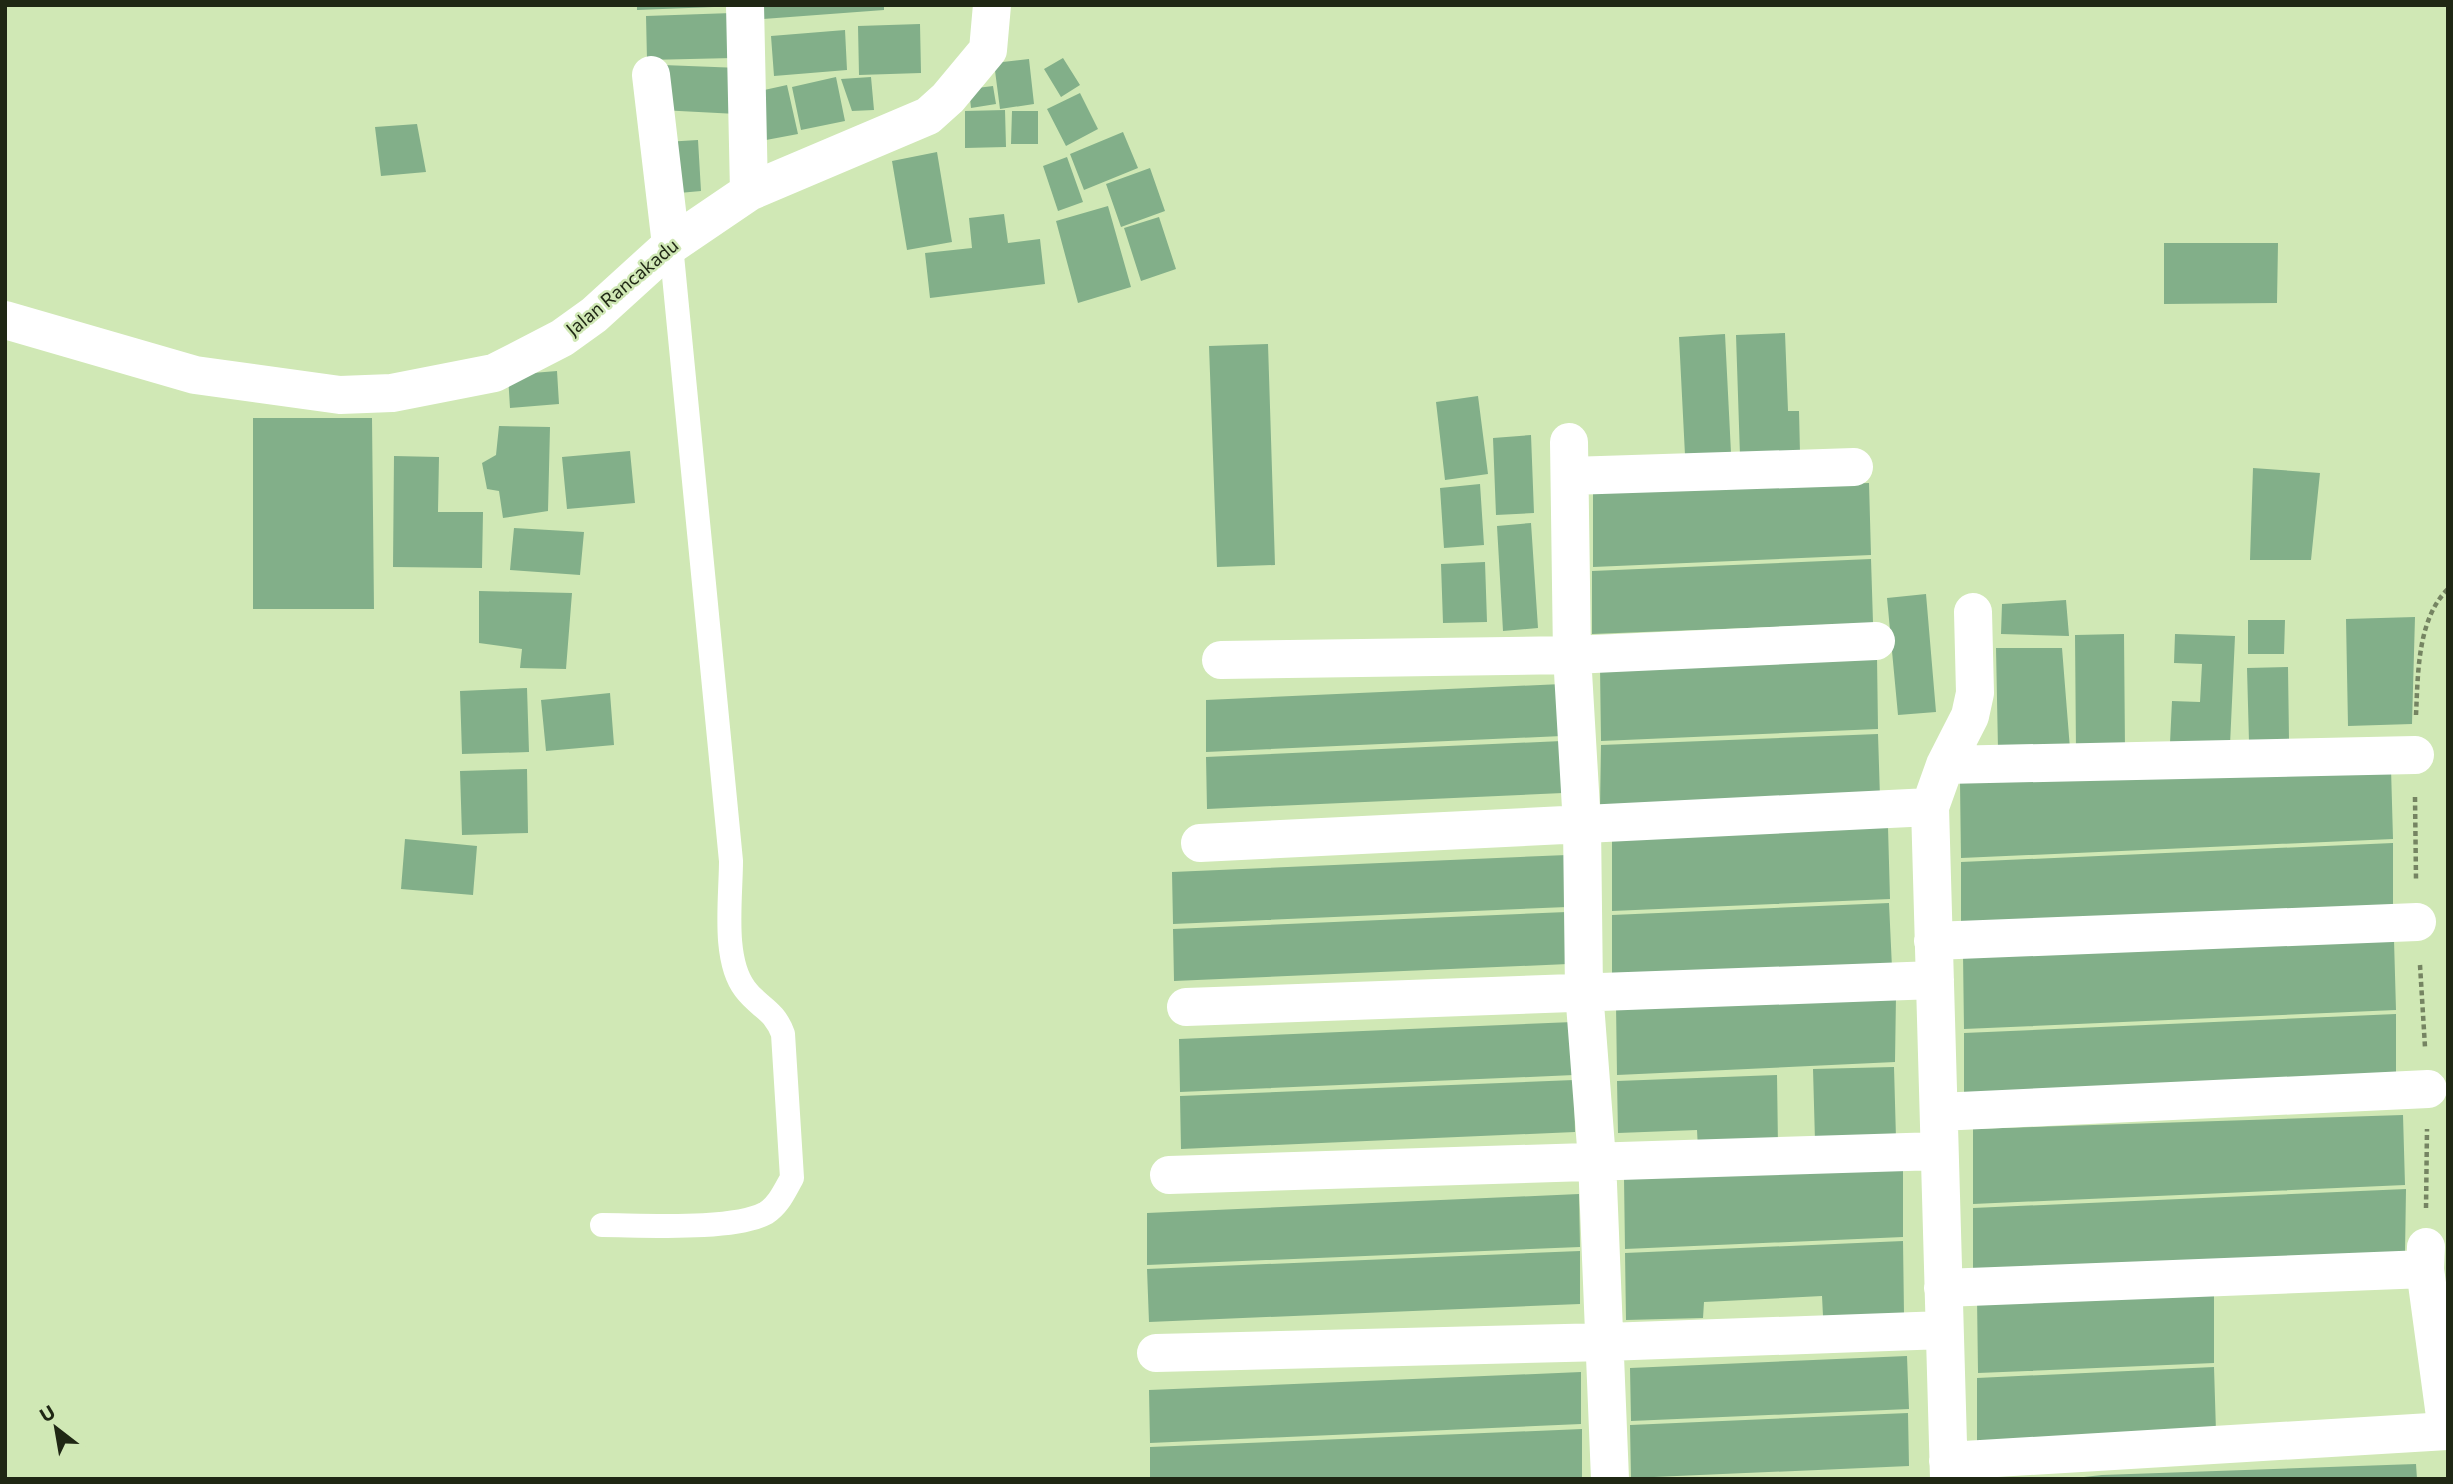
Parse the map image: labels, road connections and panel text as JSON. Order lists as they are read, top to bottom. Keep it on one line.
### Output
{"streets":{"street":["Jalan Rancakadu"]},"north":"top left"}
